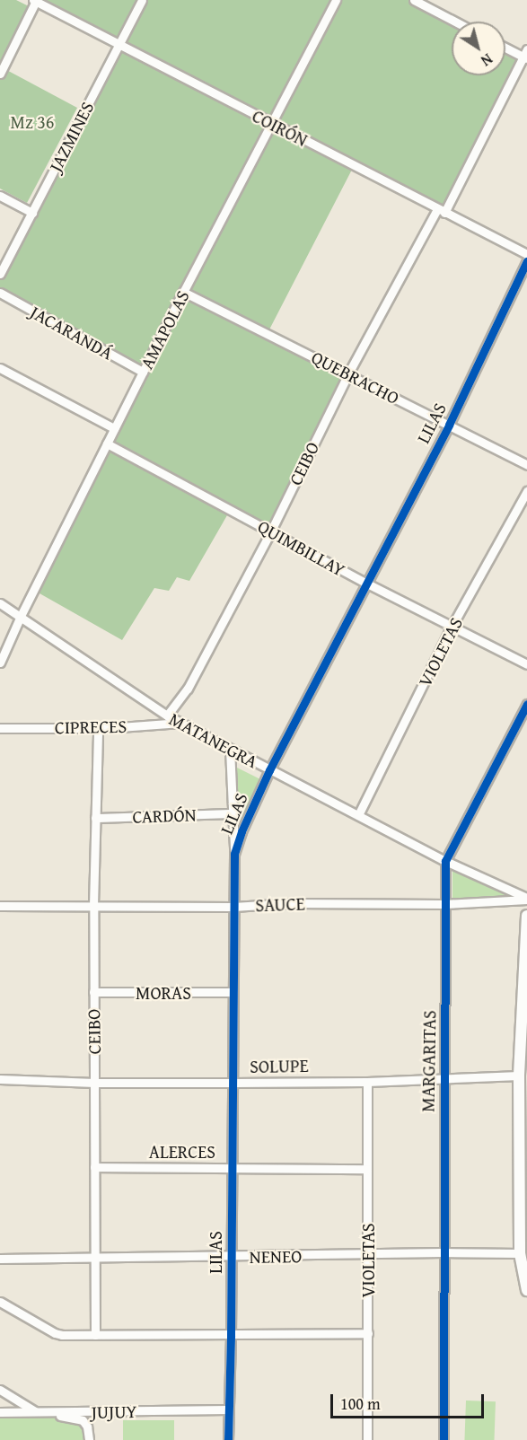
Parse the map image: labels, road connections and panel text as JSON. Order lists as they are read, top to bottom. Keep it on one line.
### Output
{"streets":{"street":["COIRÓN","JAZMINES","AMAPOLAS","JACARANDÁ","QUEBRACHO","LILAS","CEIBO","QUIMBILLAY","VIOLETAS","CIPRECES","MATANEGRA","CARDÓN","SAUCE","MORAS","MARGARITAS","SOLUPE","ALERCES","NENEO","JUJUY"]},"crossings":[["COIRÓN","JAZMINES"],["COIRÓN","AMAPOLAS"],["COIRÓN","CEIBO"],["AMAPOLAS","JACARANDÁ"],["AMAPOLAS","QUEBRACHO"],["AMAPOLAS","QUIMBILLAY"],["AMAPOLAS","MATANEGRA"],["QUEBRACHO","LILAS"],["QUEBRACHO","CEIBO"],["LILAS","QUIMBILLAY"],["LILAS","MATANEGRA"],["LILAS","CARDÓN"],["LILAS","SAUCE"],["LILAS","MORAS"],["LILAS","SOLUPE"],["LILAS","ALERCES"],["LILAS","NENEO"],["LILAS","JUJUY"],["CEIBO","QUIMBILLAY"],["CEIBO","CIPRECES"],["CEIBO","MATANEGRA"],["CEIBO","CARDÓN"],["CEIBO","SAUCE"],["CEIBO","MORAS"],["CEIBO","SOLUPE"],["CEIBO","ALERCES"],["CEIBO","NENEO"],["QUIMBILLAY","VIOLETAS"],["VIOLETAS","MATANEGRA"],["VIOLETAS","SOLUPE"],["VIOLETAS","ALERCES"],["VIOLETAS","NENEO"],["CIPRECES","MATANEGRA"],["MATANEGRA","SAUCE"],["MATANEGRA","MARGARITAS"],["SAUCE","MARGARITAS"],["MARGARITAS","SOLUPE"],["MARGARITAS","NENEO"]],"parks":["Mz 36"],"scale_bar":"100 m","north":"bottom right"}
